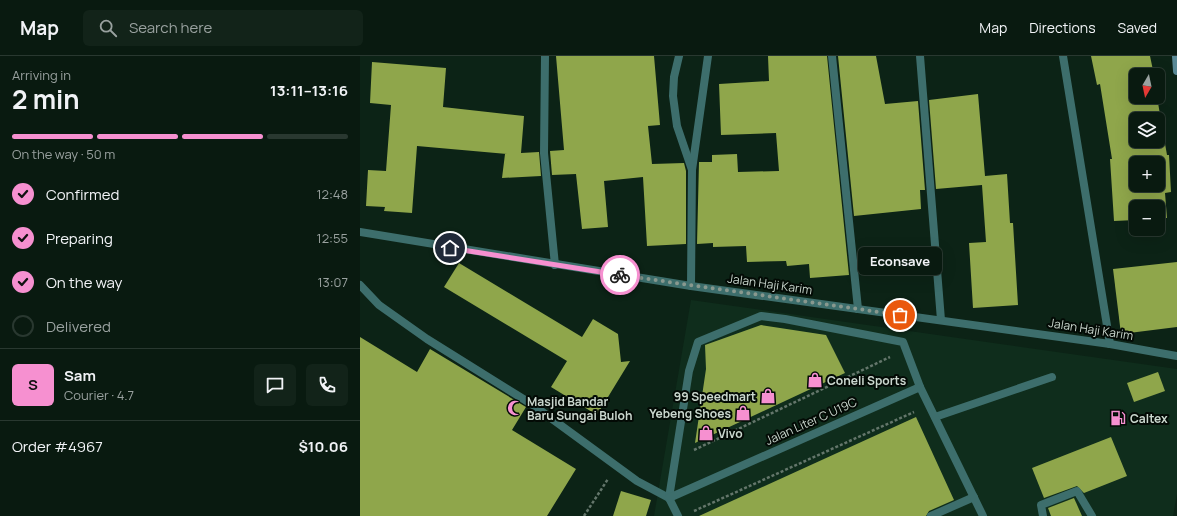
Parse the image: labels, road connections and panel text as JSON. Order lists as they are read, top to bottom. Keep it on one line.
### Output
{"streets":{"street":["Jalan Haji Karim","Jalan Liter C U19C"]},"places":{"other":["Econsave"],"shop":["Coneli Sports","99 Speedmart","Yebeng Shoes","Vivo"],"mosque":["Masjid Bandar Baru Sungai Buloh"],"fuel station":["Caltex"]},"north":"bottom","page":{"header":"Map","search":"Search here","nav":["Map","Directions","Saved"],"heading":["2 min","Arriving in","13:11–13:16"],"panel":["Sam","Courier · 4.7","Order #4967","$10.06"],"map_buttons":["+","−"],"bar":"On the way · 50 m","list":[["Confirmed","12:48"],["Preparing","12:55"],["On the way","13:07"],"Delivered"],"bubble":"Econsave","round":"S"}}
